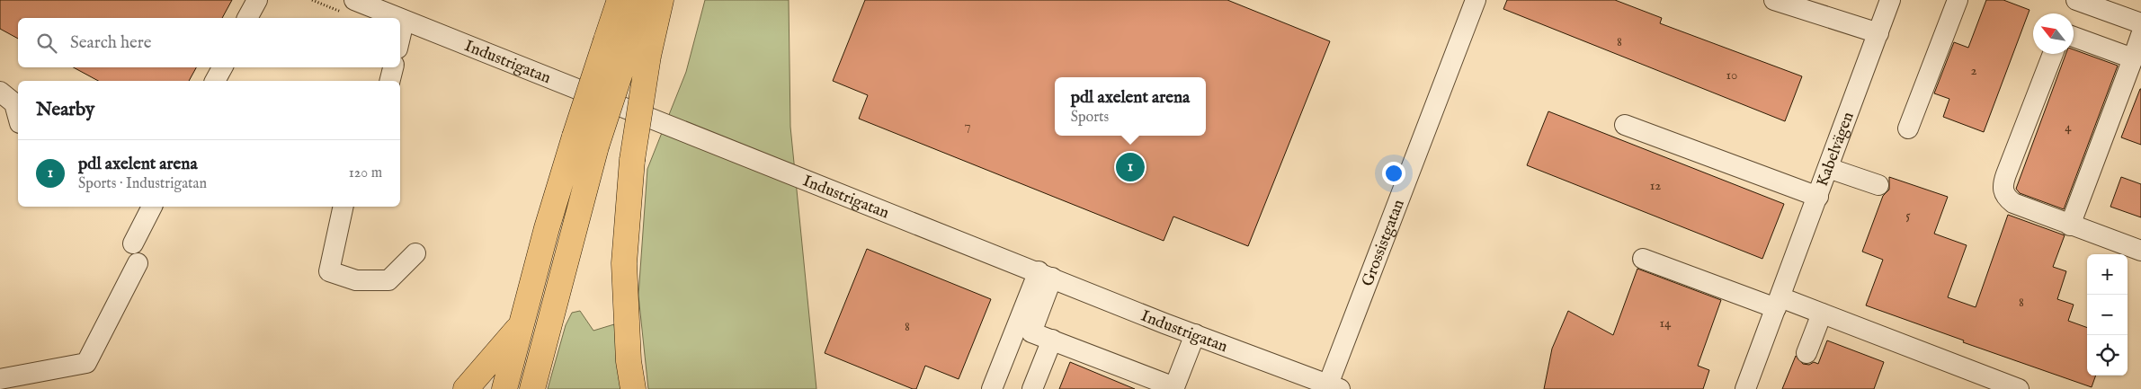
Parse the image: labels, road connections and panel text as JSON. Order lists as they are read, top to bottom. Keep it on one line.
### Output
{"streets":{"street":["Industrigatan","Kabelvägen","Grossistgatan"]},"crossings":[["Industrigatan","Grossistgatan"]],"house_numbers":["8","2","10","7","4","12","5","8","14","8"],"north":"top left","page":{"search":"Search here","popup":["pdl axelent arena","Sports"],"heading":"Nearby","list":[{"mark":"1","name":"pdl axelent arena","note":"Sports · Industrigatan","value":"120 m"}],"pins":"1","map_buttons":["+","−"]}}
